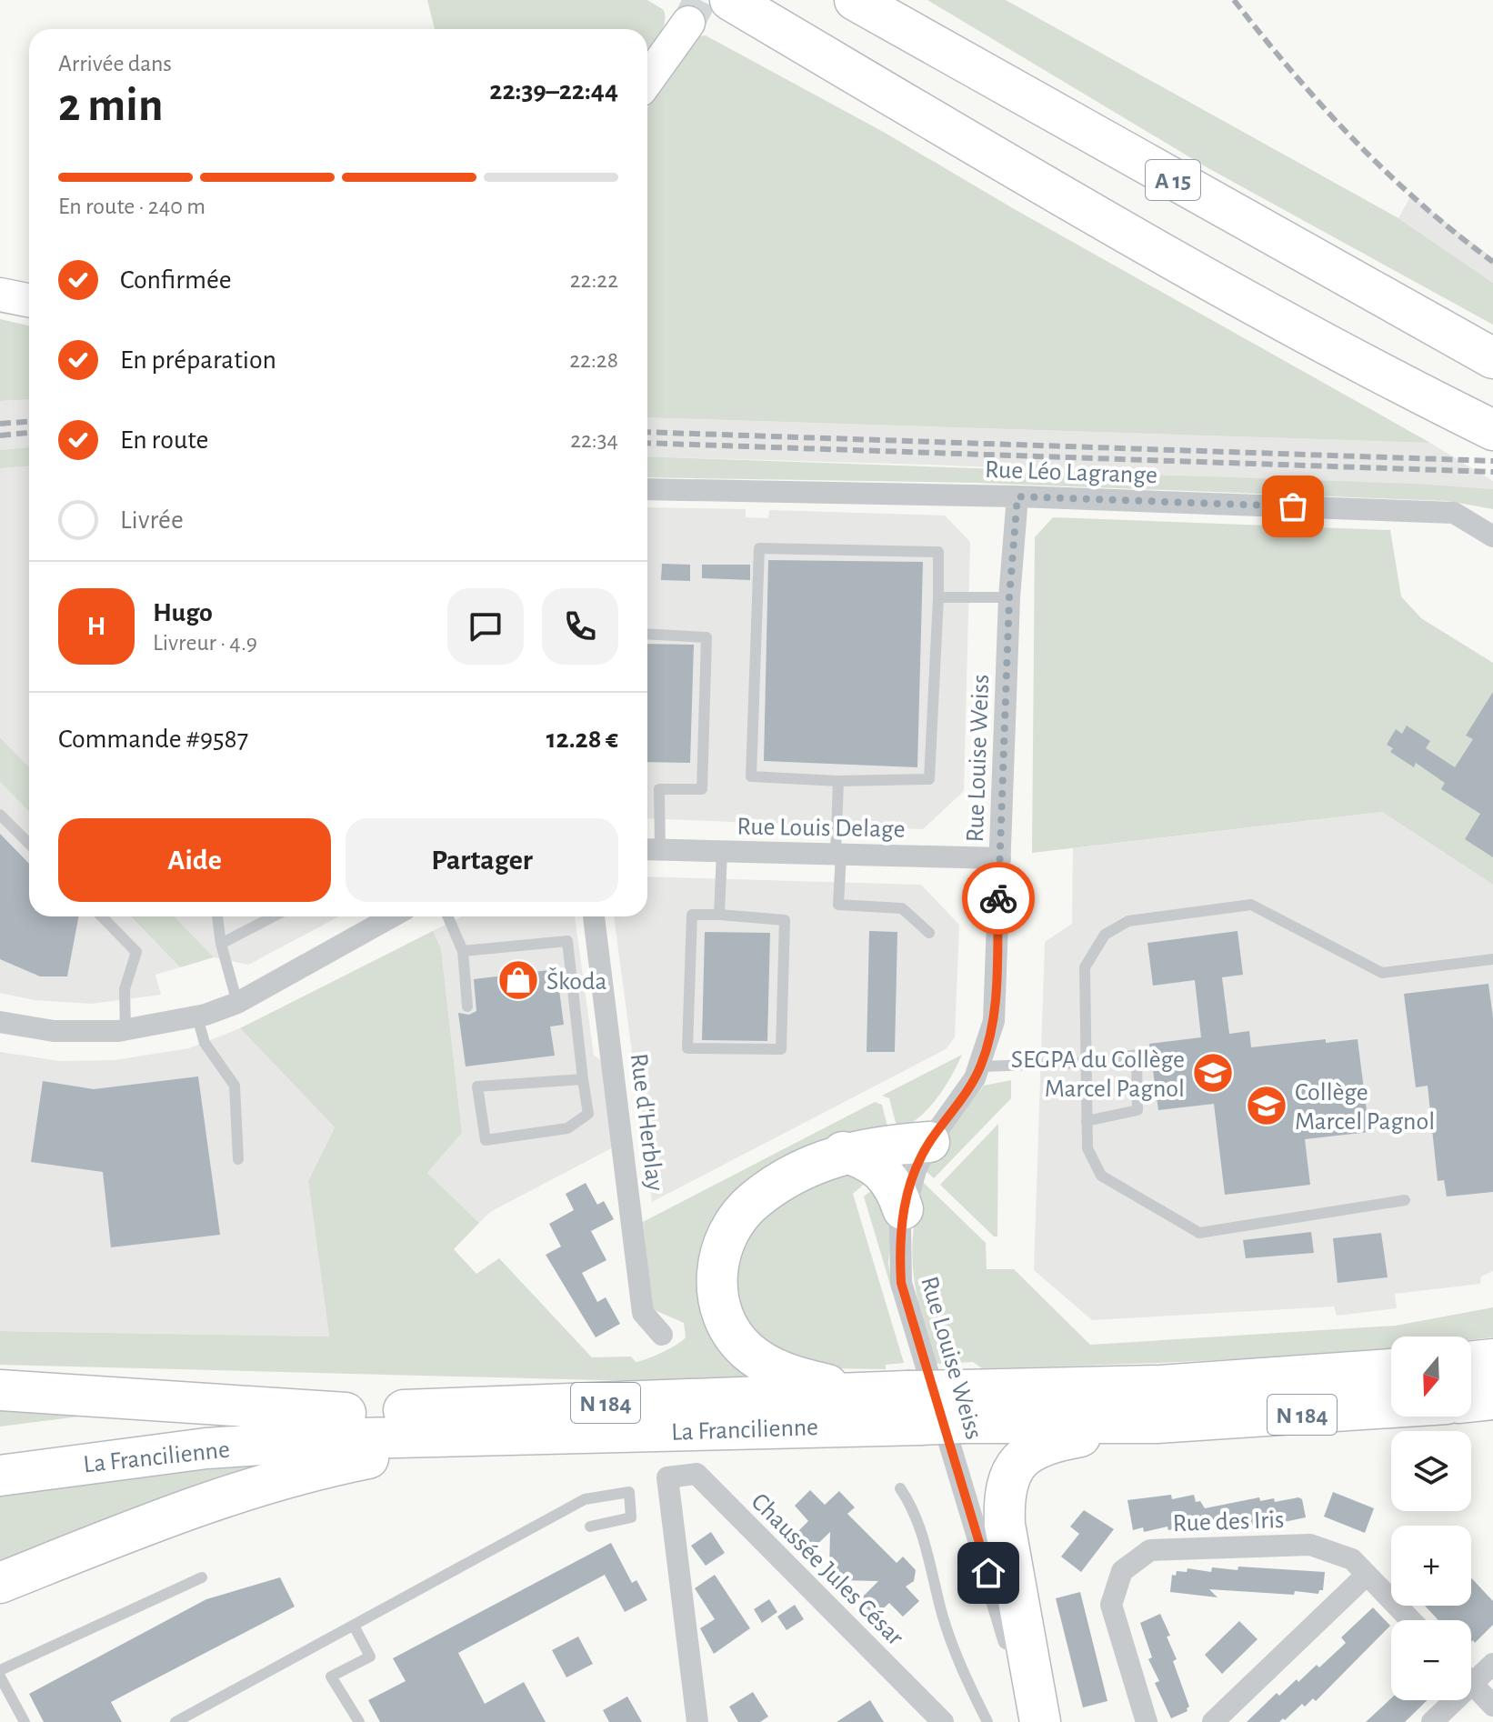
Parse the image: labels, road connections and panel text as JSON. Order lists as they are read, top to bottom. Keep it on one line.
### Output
{"streets":{"highway":["A 15","N 184","La Francilienne"],"street":["Rue Léo Lagrange","Rue Louise Weiss","Rue Louis Delage","Rue d'Herblay","Rue des Iris","Chaussée Jules César"]},"crossings":[["Rue Léo Lagrange","Rue Louise Weiss"],["Rue Louise Weiss","Rue Louis Delage"]],"places":{"shop":["Škoda"],"school or university":["SEGPA du Collège Marcel Pagnol","Collège Marcel Pagnol"]},"north":"bottom","page":{"heading":["2 min","Arrivée dans","22:39–22:44"],"panel":["Hugo","Livreur · 4.9","Commande #9587","12.28 €"],"bar":"En route · 240 m","list":[["Confirmée","22:22"],["En préparation","22:28"],["En route","22:34"],"Livrée"],"round":"H","buttons":["Aide","Partager"],"map_buttons":["+","−"]}}
